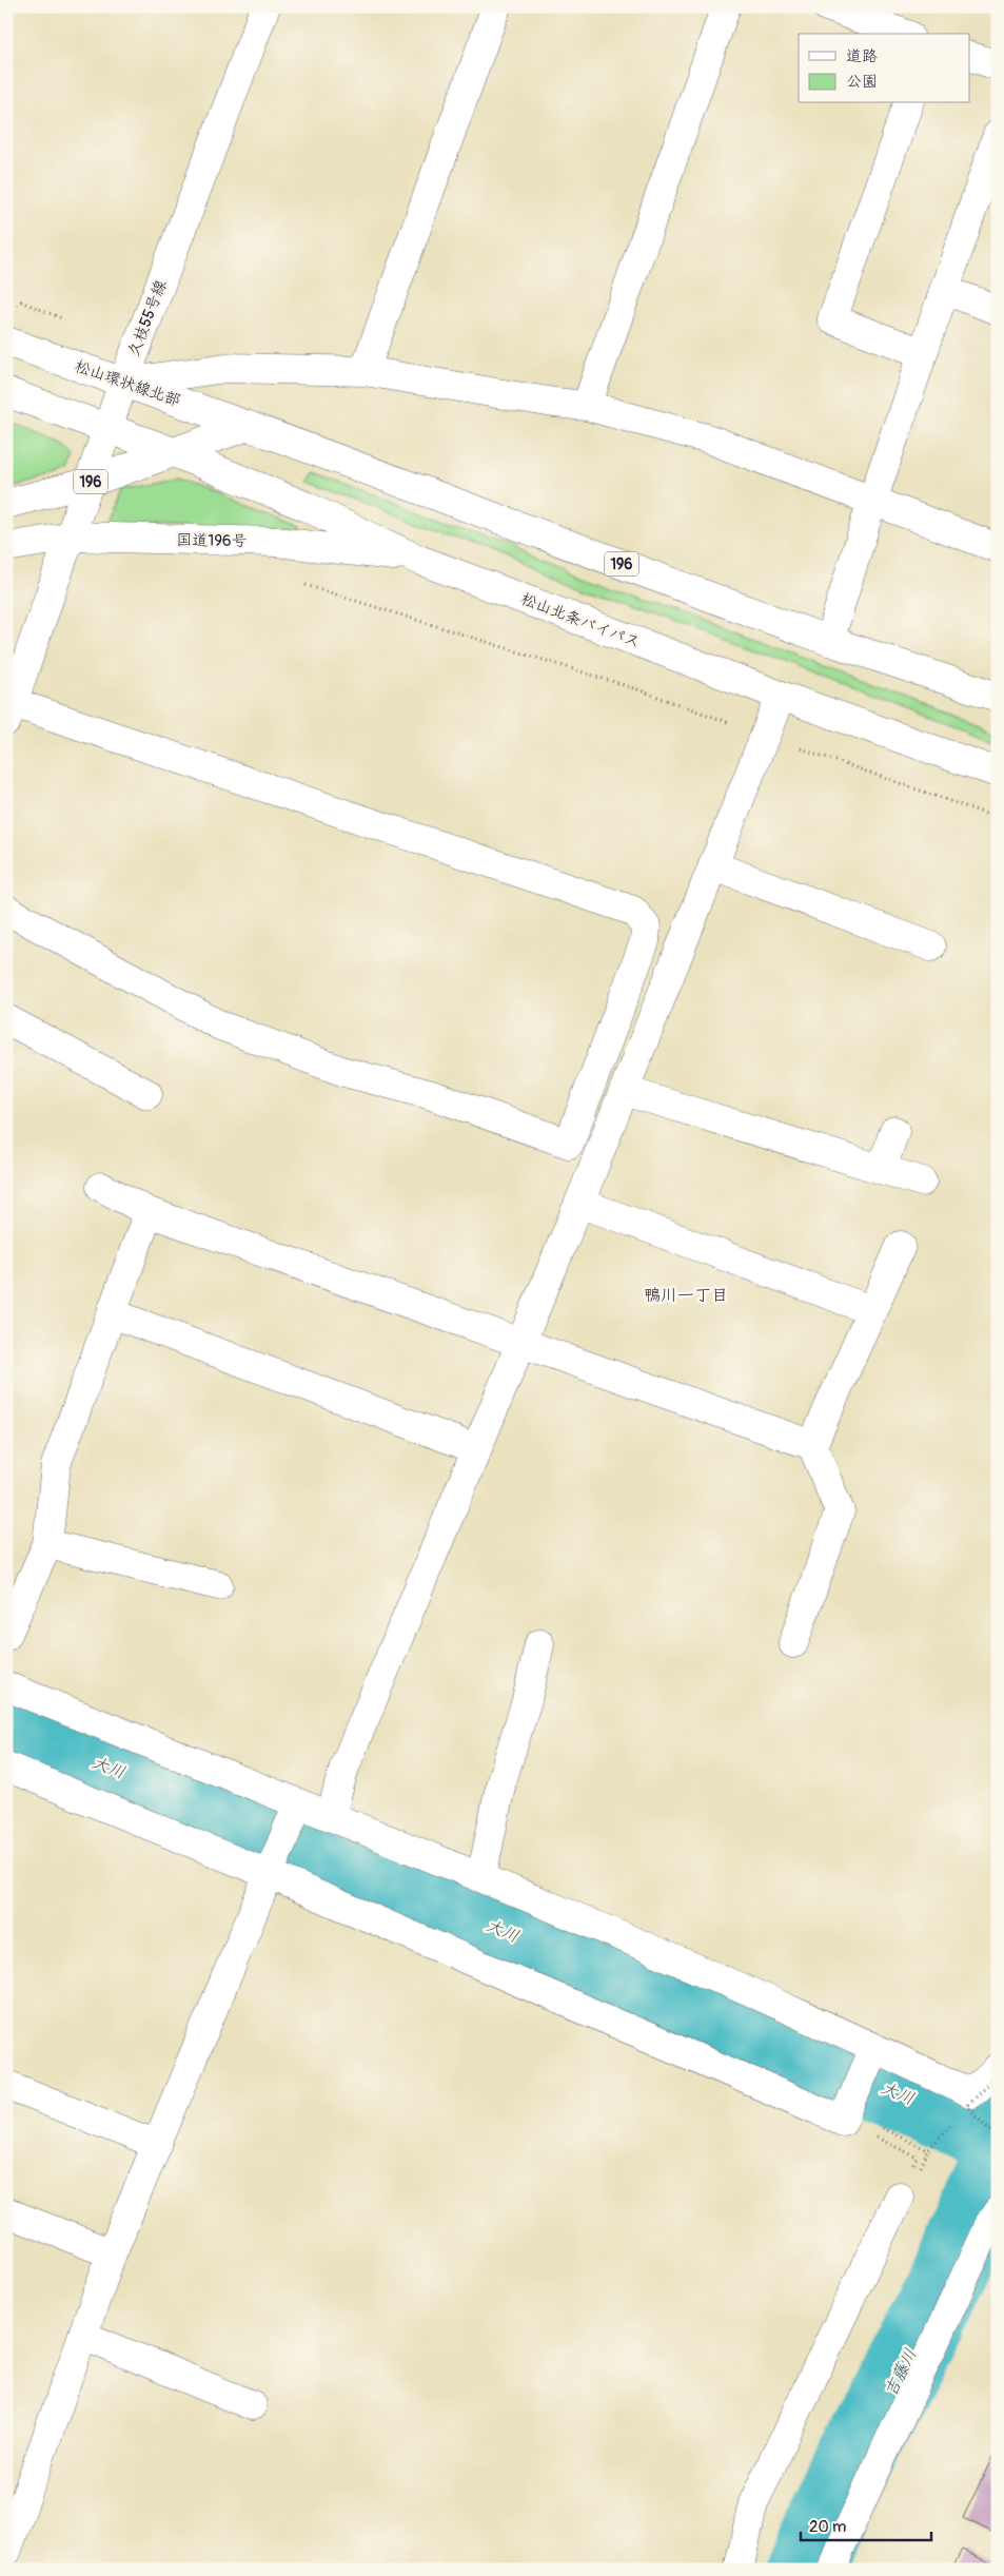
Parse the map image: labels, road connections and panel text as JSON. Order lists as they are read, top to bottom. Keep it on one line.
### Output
{"streets":{"main road":["久枝55号線","松山環状線北部","196","国道196号","松山北条バイパス"]},"crossings":[["久枝55号線","松山環状線北部"],["久枝55号線","196"],["久枝55号線","国道196号"],["松山環状線北部","196"],["196","松山北条バイパス"],["国道196号","松山北条バイパス"]],"districts":["鴨川一丁目"],"water":["大川","吉藤川"],"legend":["道路","公園"],"scale_bar":"20 m"}
